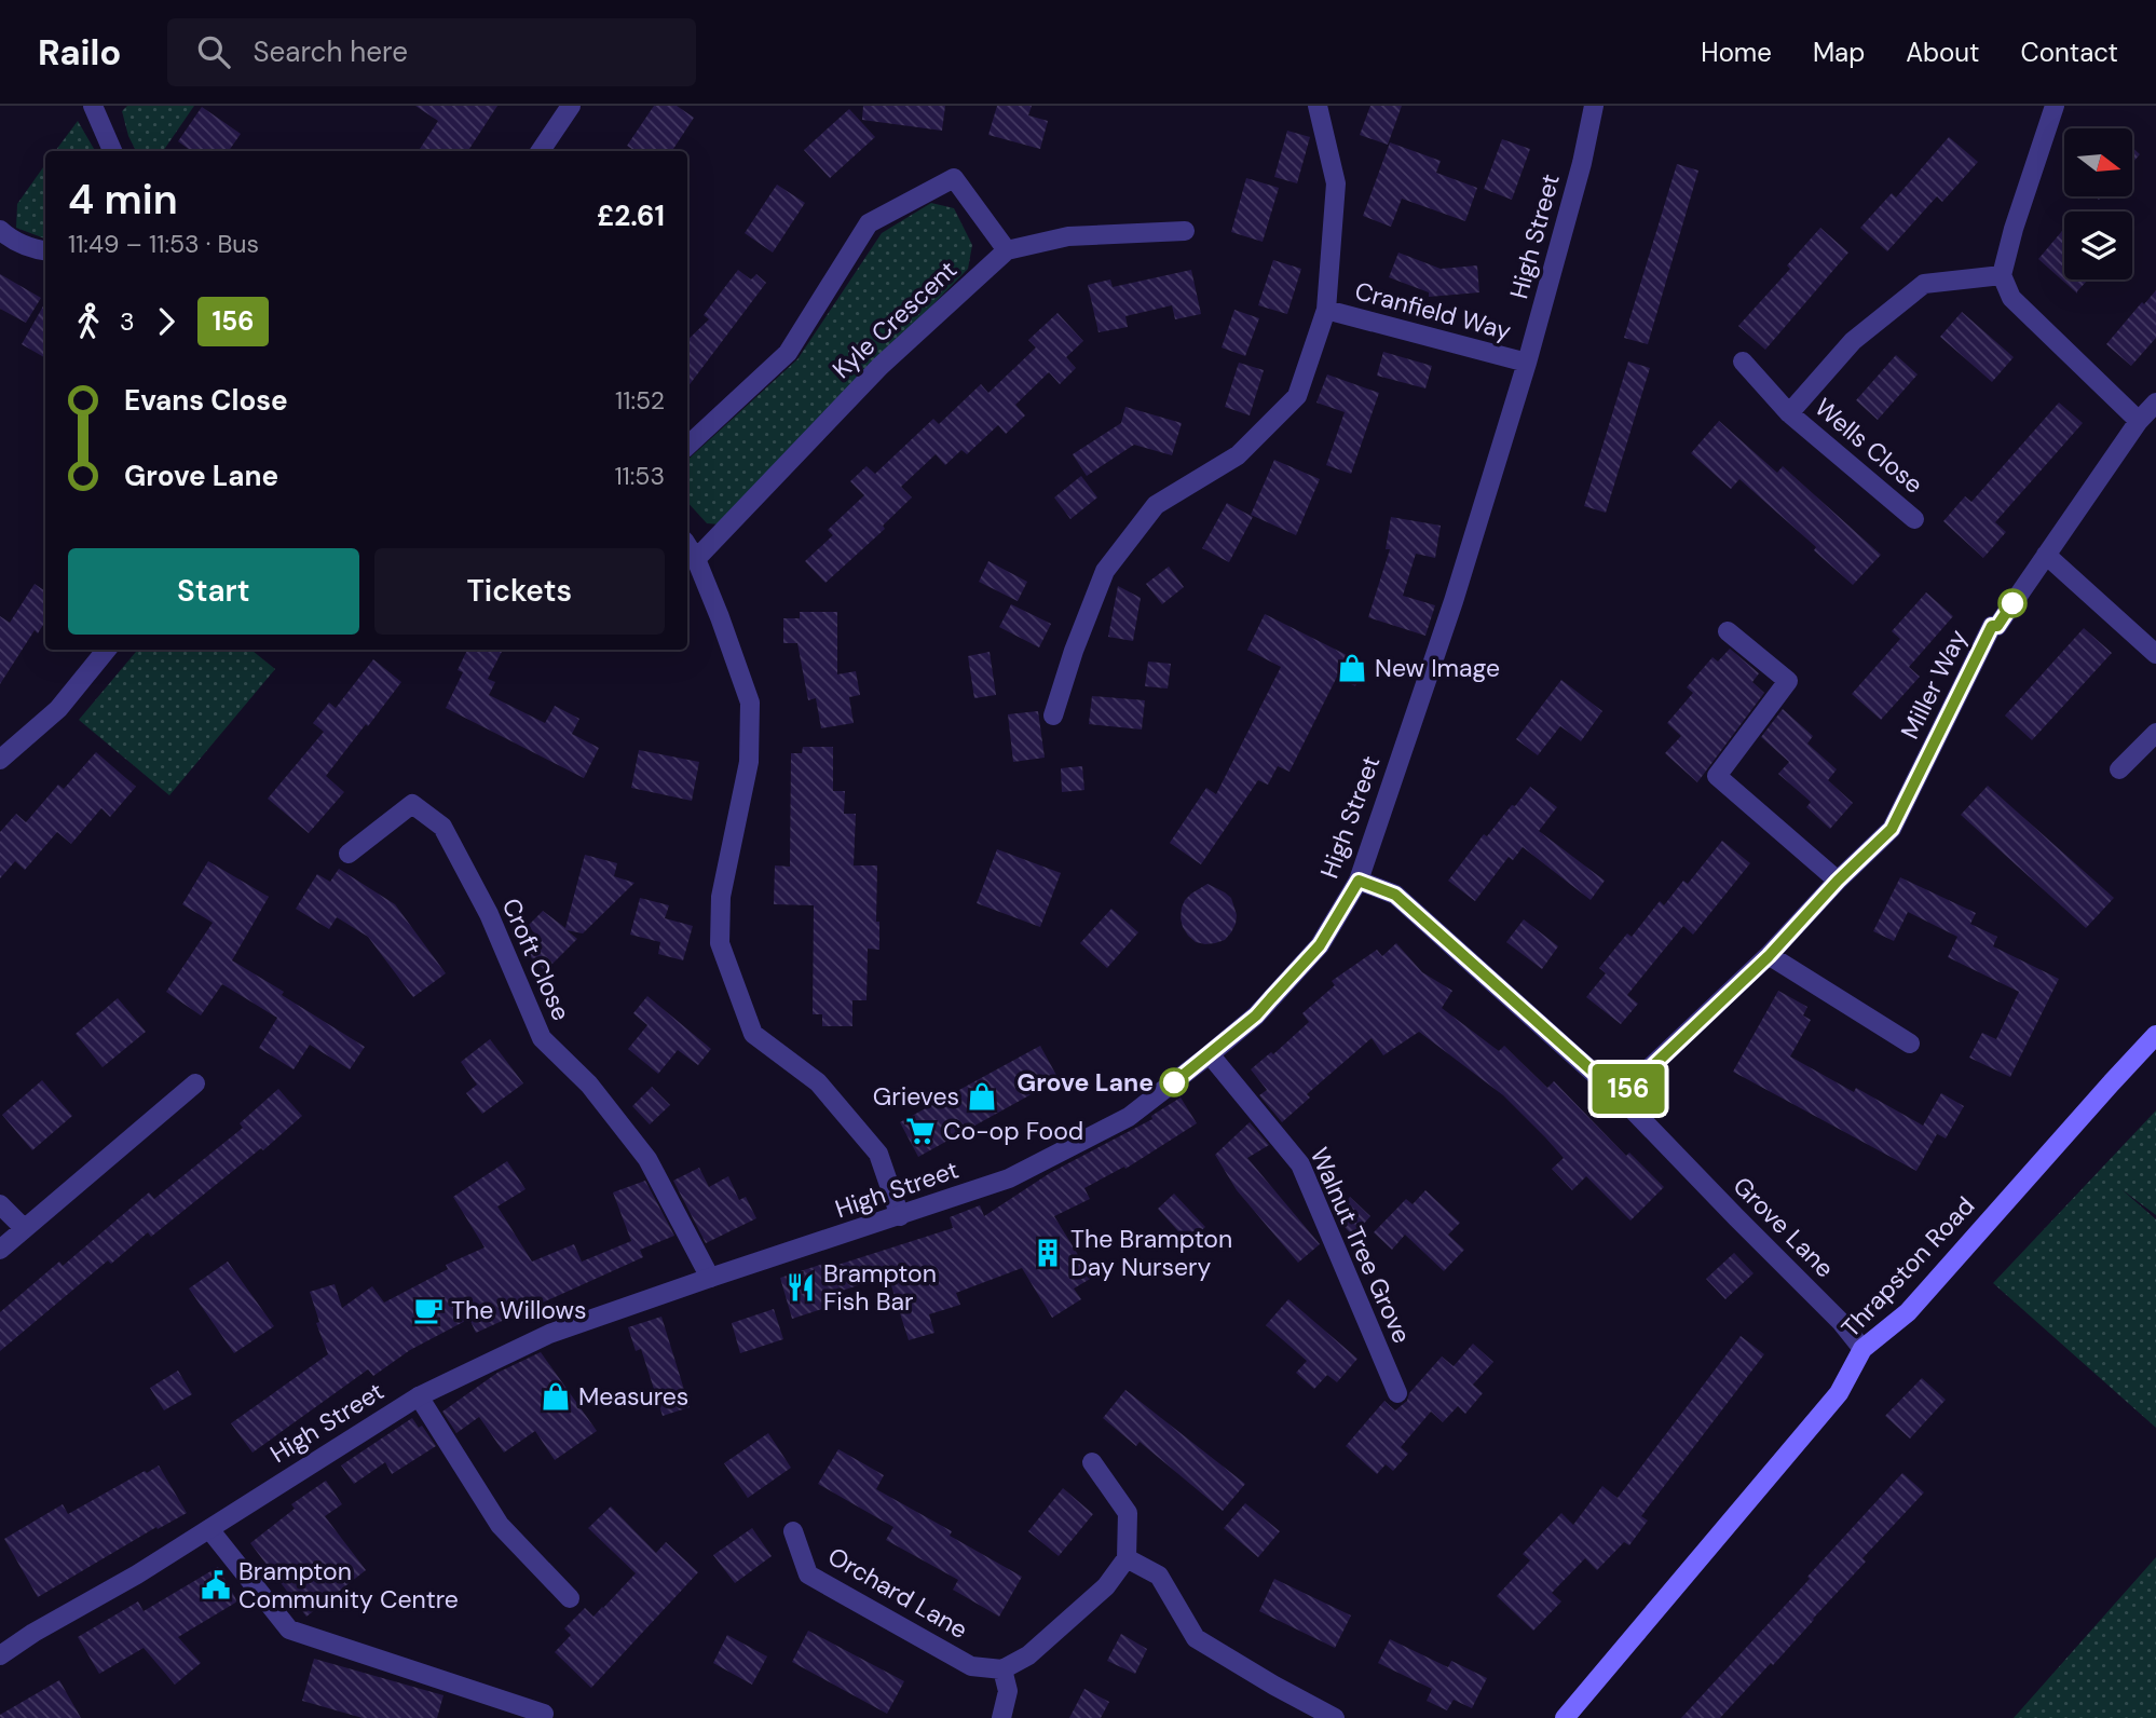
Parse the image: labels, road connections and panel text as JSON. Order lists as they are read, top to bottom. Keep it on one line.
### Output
{"streets":{"main road":["Thrapston Road"],"street":["High Street","Cranfield Way","Kyle Crescent","Wells Close","Miller Way","Croft Close","Grove Lane","Walnut Tree Grove","Orchard Lane"]},"crossings":[["High Street","Cranfield Way"],["High Street","Croft Close"],["High Street","Grove Lane"],["High Street","Walnut Tree Grove"],["Miller Way","Grove Lane"],["Grove Lane","Thrapston Road"]],"places":{"shop":["New Image","Grieves","Measures"],"other":["Grove Lane"],"supermarket":["Co-op Food"],"building":["The Brampton Day Nursery"],"restaurant":["Brampton Fish Bar"],"cafe":["The Willows"],"public building":["Brampton Community Centre"]},"lines":["bus line 156"],"north":"right","page":{"header":"Railo","search":"Search here","nav":["Home","Map","About","Contact"],"on_map":"156","heading":["4 min","11:49 – 11:53 · Bus","£2.61"],"legs":["3","156"],"list":[{"name":"Evans Close","value":"11:52"},{"name":"Grove Lane","value":"11:53"}],"buttons":["Start","Tickets"]}}
